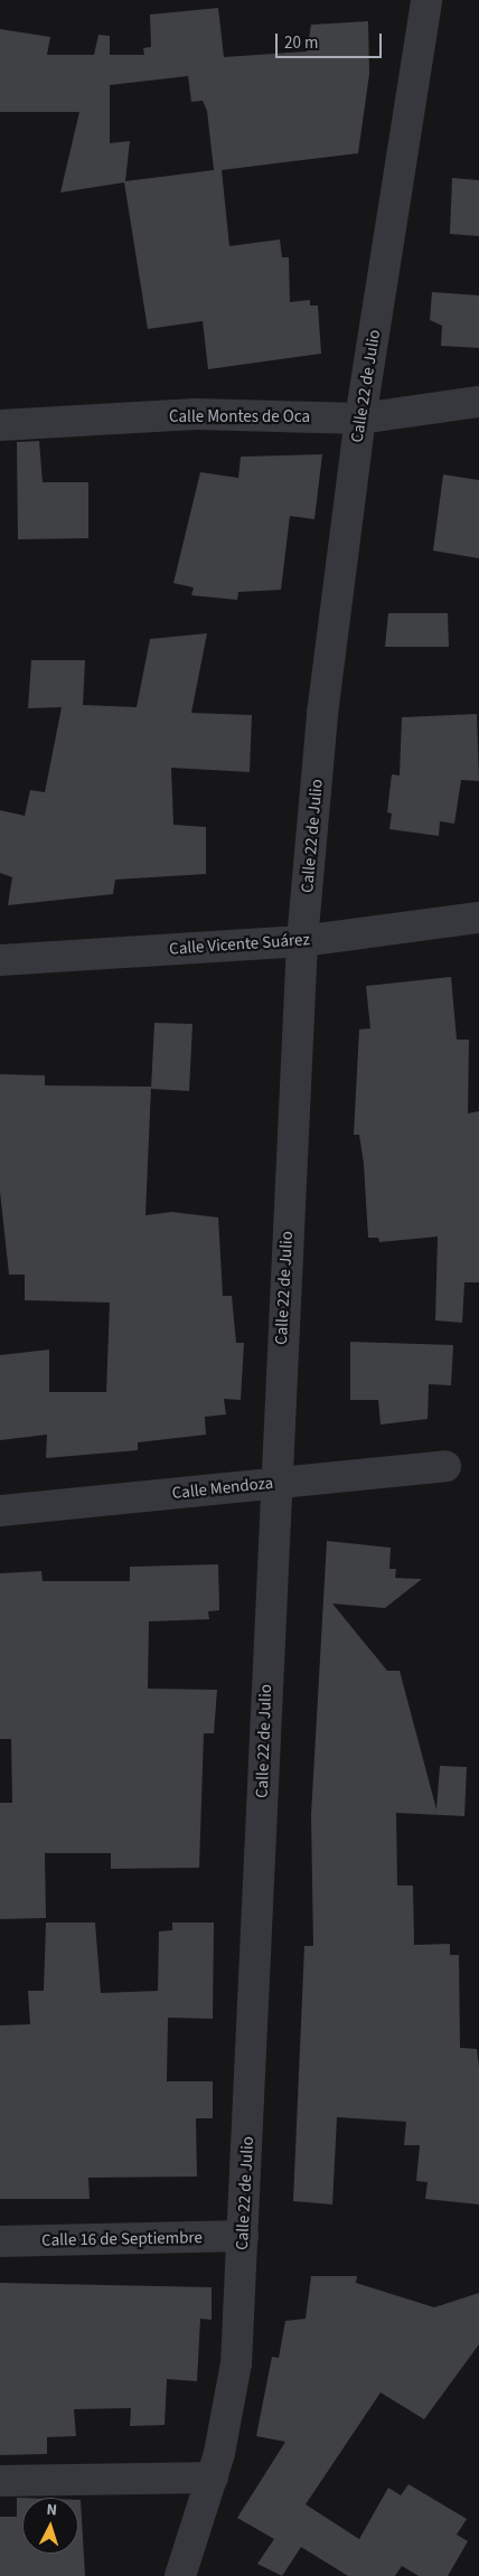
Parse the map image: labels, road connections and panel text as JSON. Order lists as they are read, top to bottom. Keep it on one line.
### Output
{"streets":{"street":["Calle 22 de Julio","Calle Montes de Oca","Calle Vicente Suárez","Calle Mendoza","Calle 16 de Septiembre"]},"crossings":[["Calle 22 de Julio","Calle Montes de Oca"],["Calle 22 de Julio","Calle Vicente Suárez"],["Calle 22 de Julio","Calle Mendoza"],["Calle 22 de Julio","Calle 16 de Septiembre"]],"scale_bar":"20 m","north":"top"}
